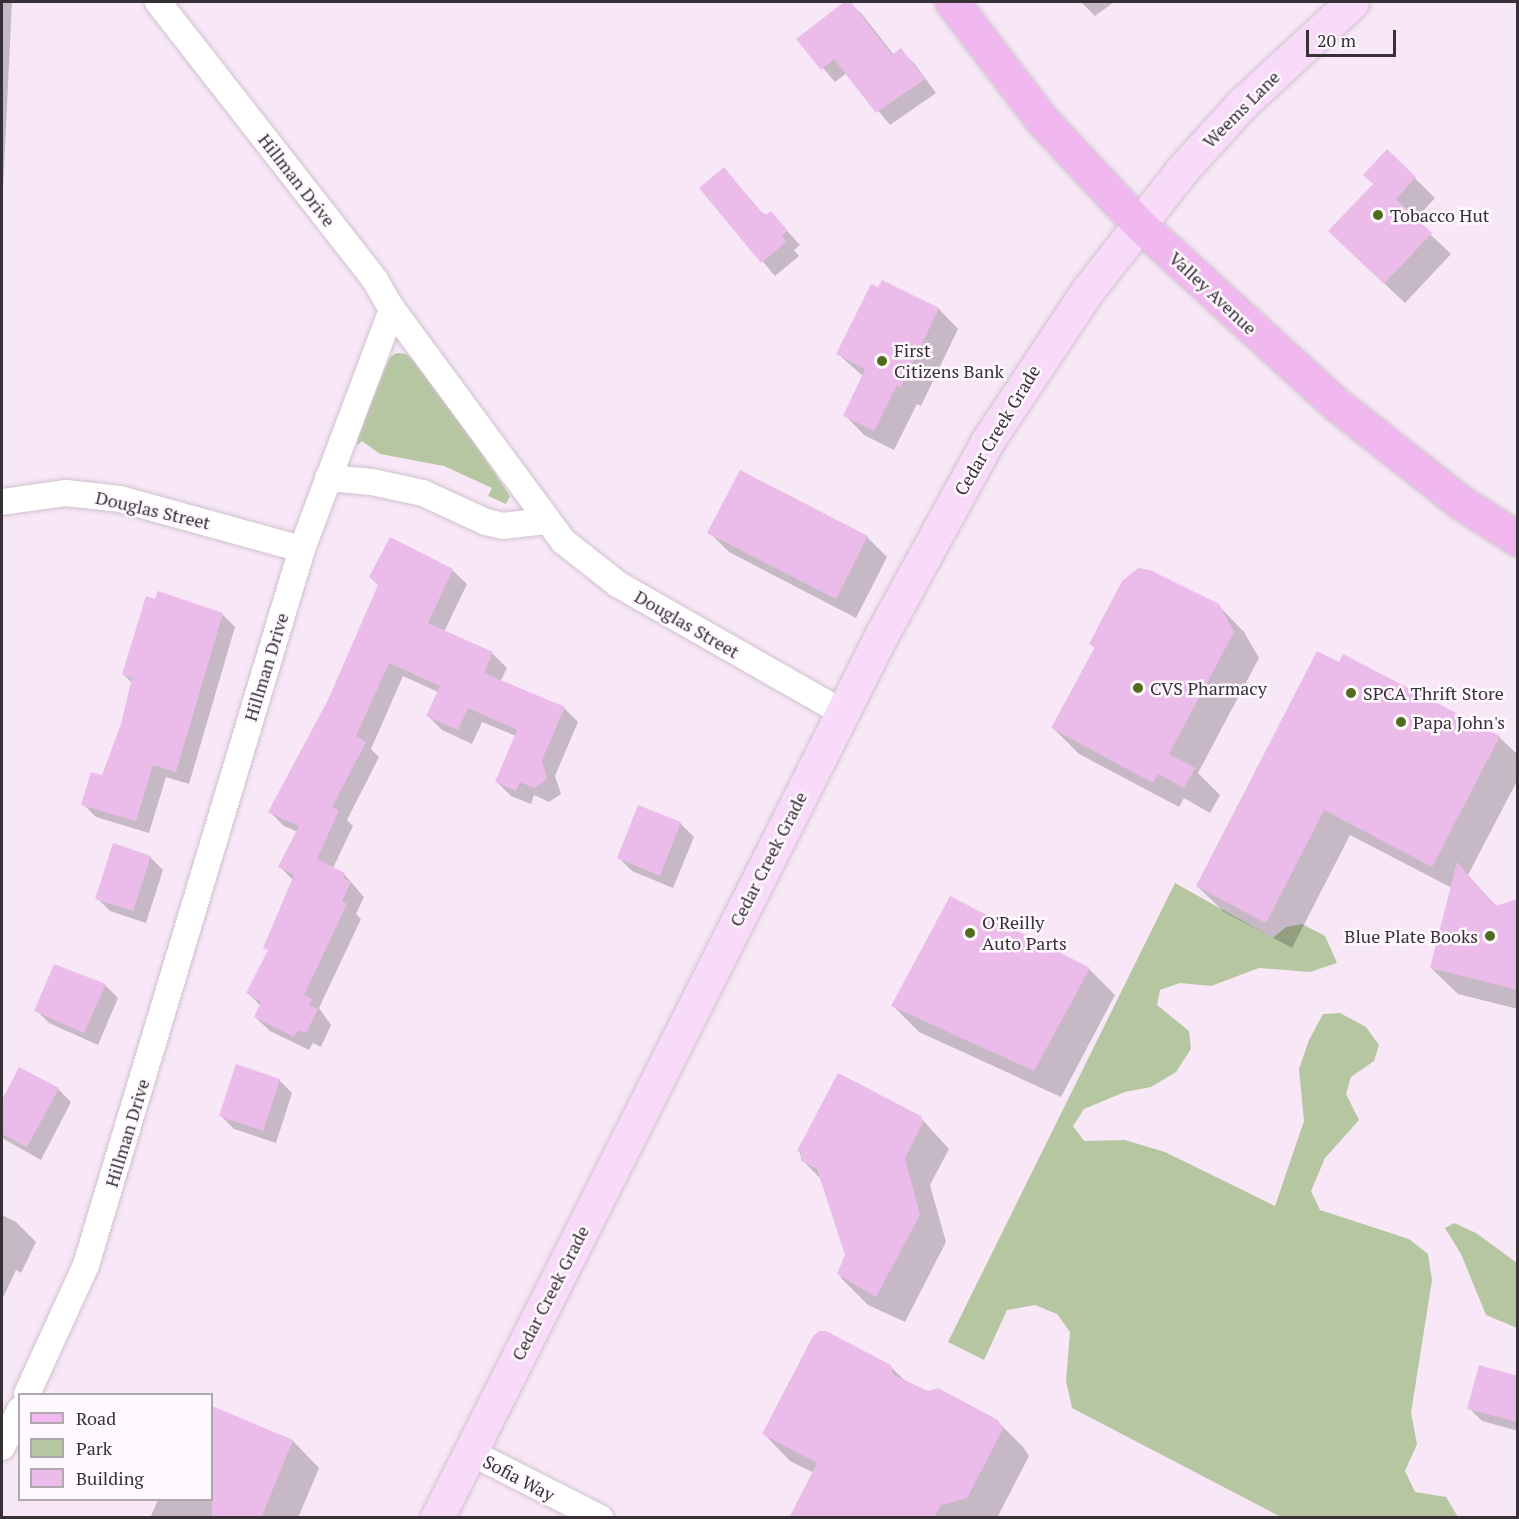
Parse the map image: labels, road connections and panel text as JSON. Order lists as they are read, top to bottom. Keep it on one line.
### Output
{"streets":{"main road":["Weems Lane","Valley Avenue","Cedar Creek Grade"],"street":["Hillman Drive","Douglas Street","Sofia Way"]},"crossings":[["Weems Lane","Valley Avenue"],["Weems Lane","Cedar Creek Grade"],["Hillman Drive","Douglas Street"],["Valley Avenue","Cedar Creek Grade"],["Cedar Creek Grade","Douglas Street"],["Cedar Creek Grade","Sofia Way"]],"places":["Tobacco Hut","First Citizens Bank","CVS Pharmacy","SPCA Thrift Store","Papa John's","O'Reilly Auto Parts","Blue Plate Books"],"legend":["Road","Park","Building"],"scale_bar":"20 m"}
